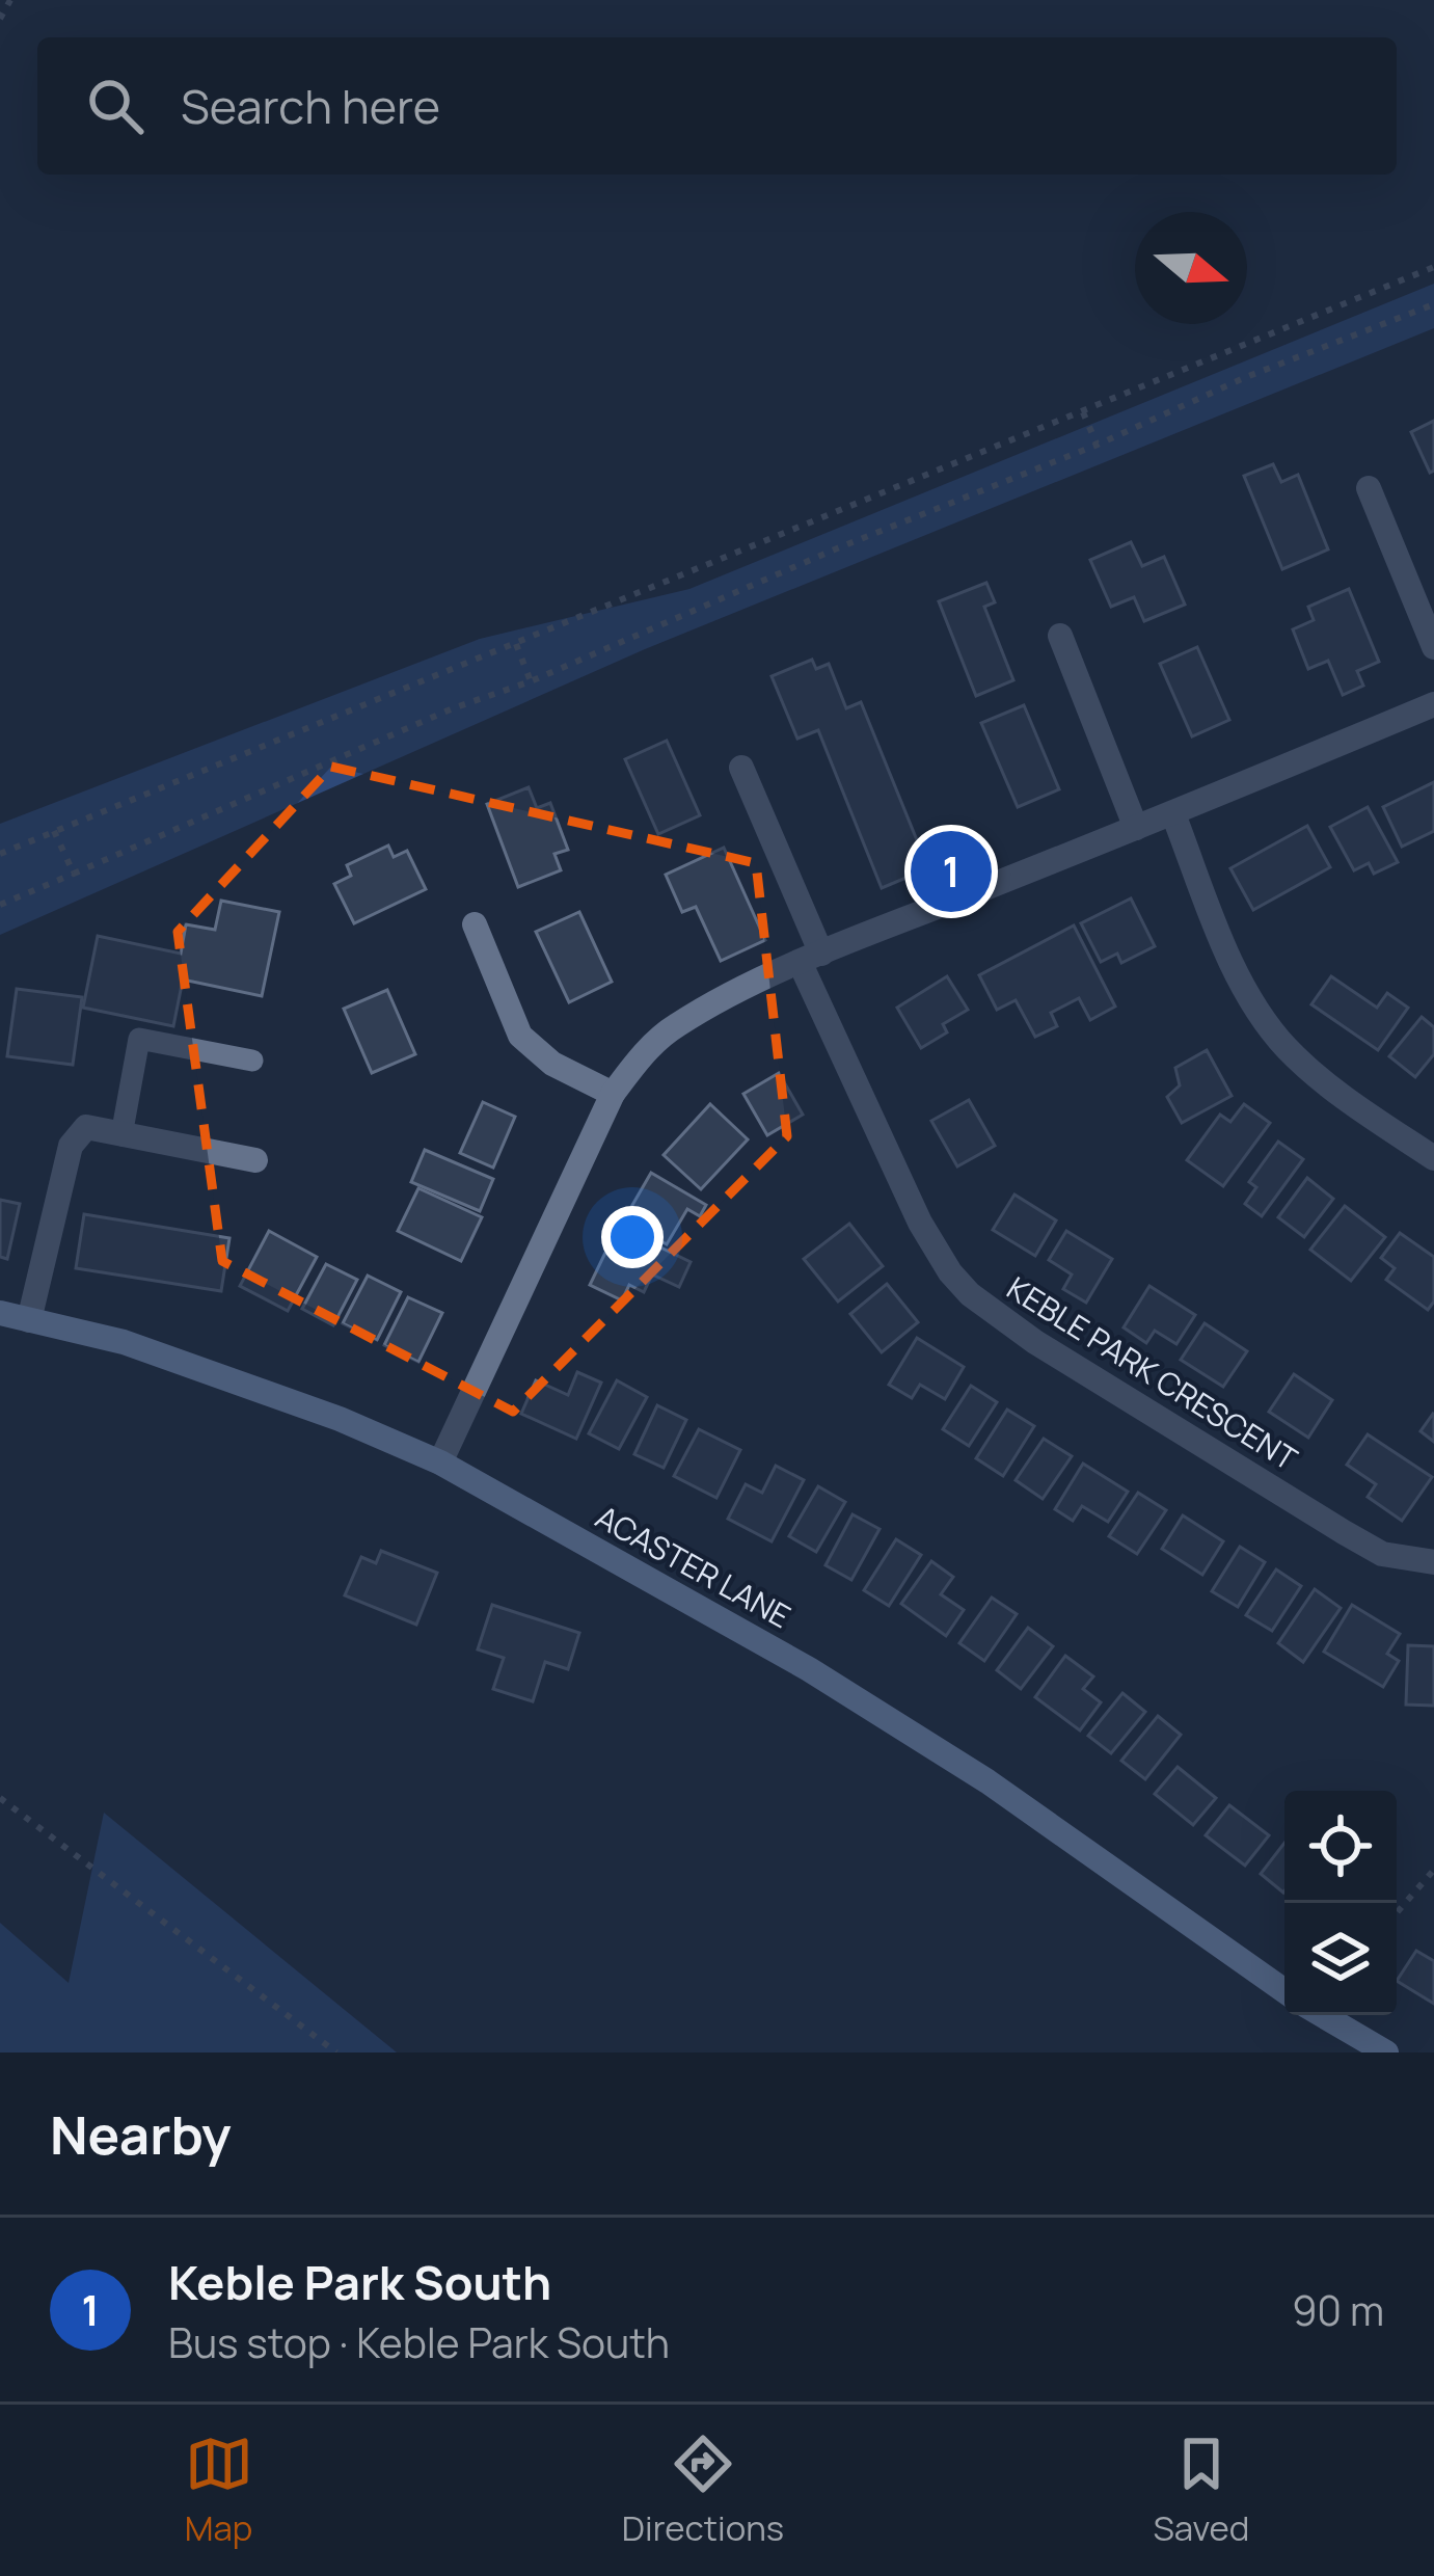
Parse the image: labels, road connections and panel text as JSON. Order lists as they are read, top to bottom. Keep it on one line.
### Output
{"streets":{"street":["KEBLE PARK CRESCENT","ACASTER LANE"]},"north":"right","page":{"search":"Search here","pins":"1","heading":"Nearby","list":[{"mark":"1","name":"Keble Park South","note":"Bus stop · Keble Park South","value":"90 m"}],"nav":["Map","Directions","Saved"]}}
